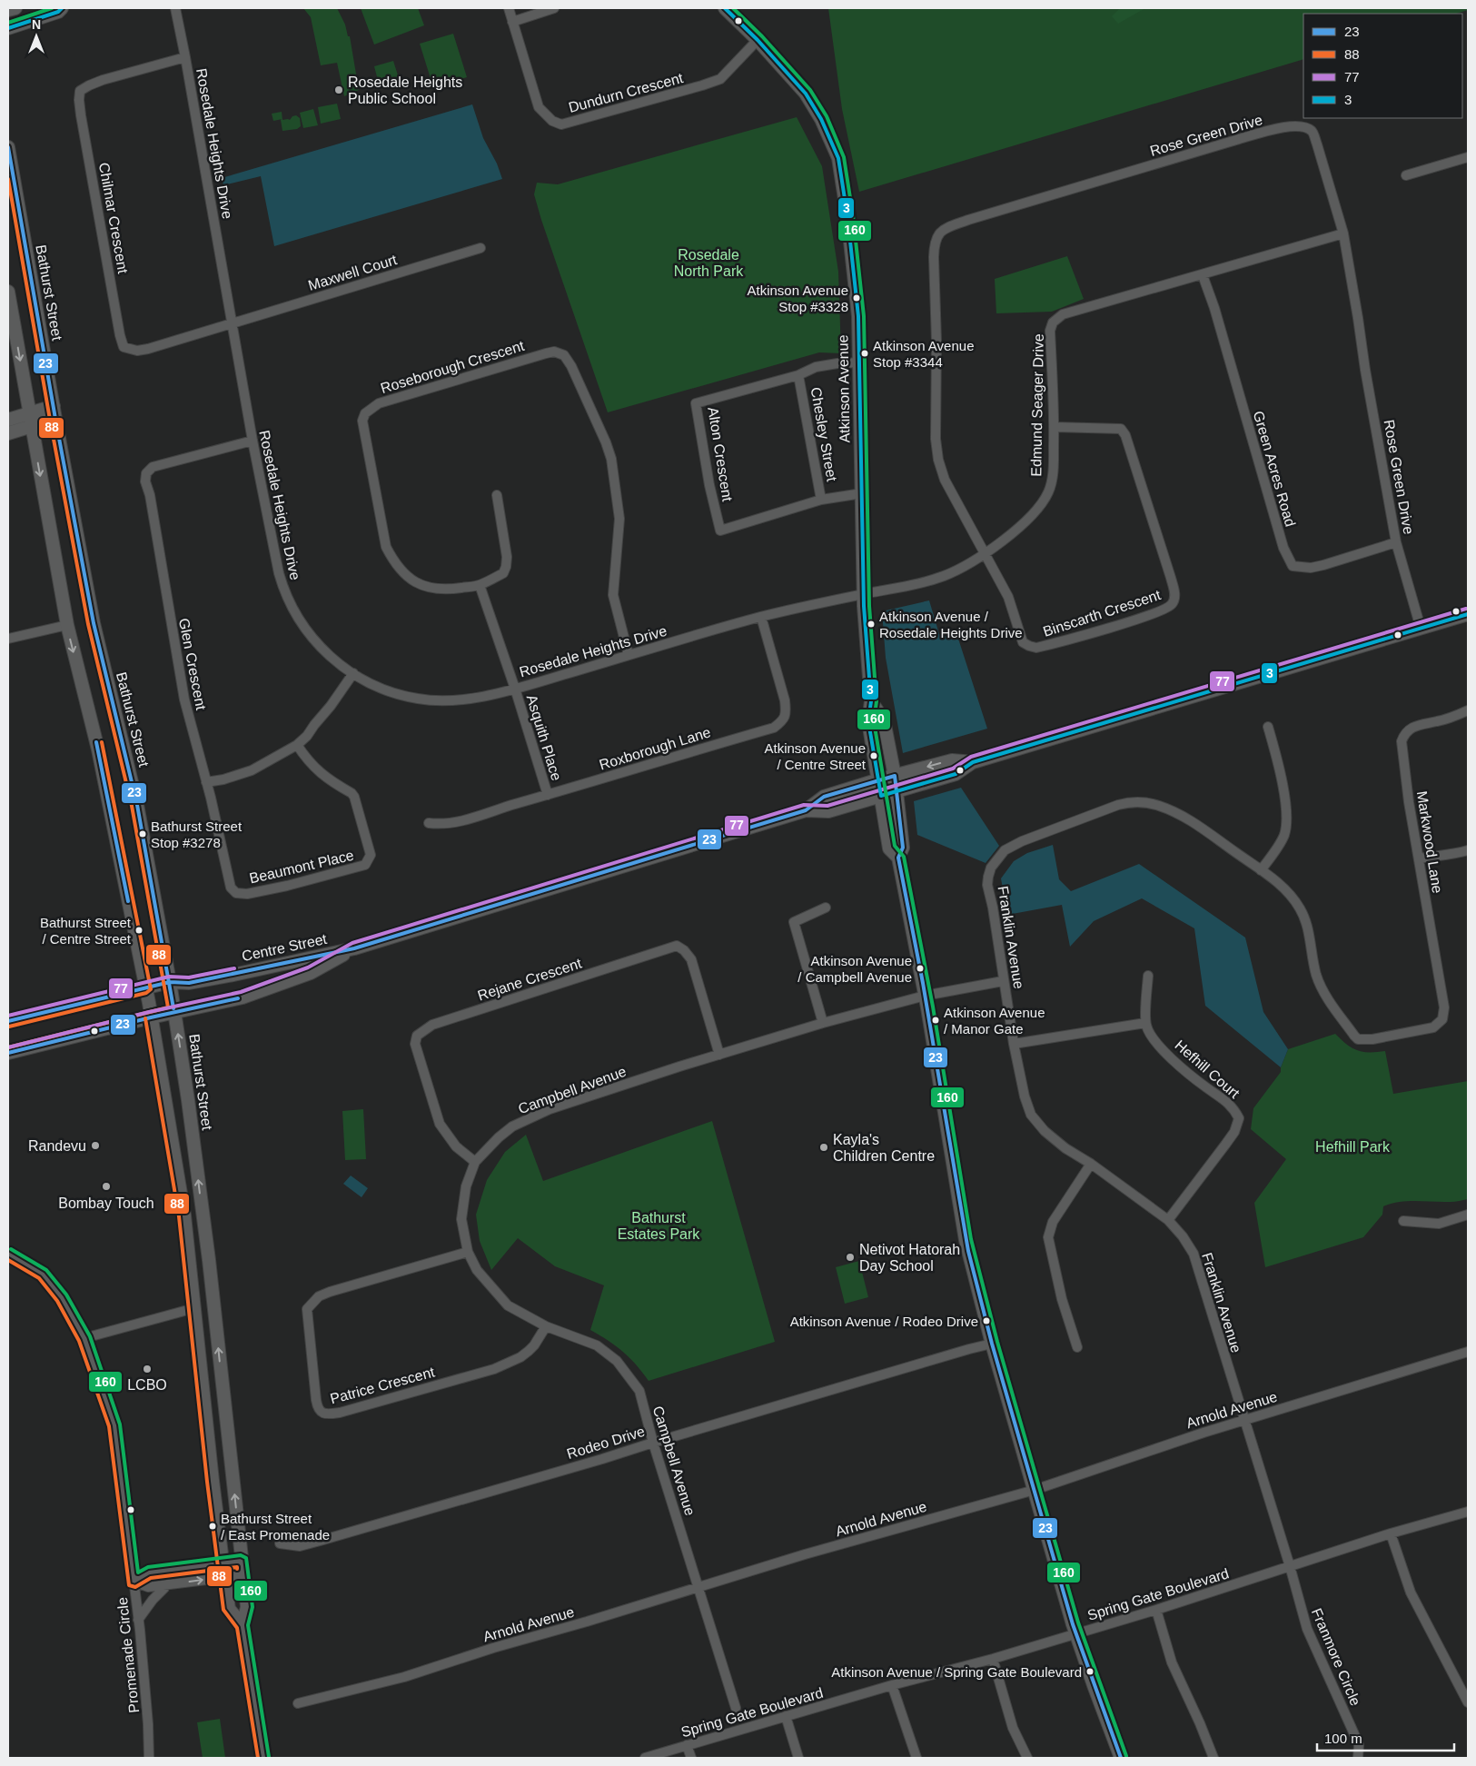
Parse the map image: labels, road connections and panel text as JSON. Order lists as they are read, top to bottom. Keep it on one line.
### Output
{"streets":{"main road":["Bathurst Street","Atkinson Avenue","Centre Street"],"street":["Dundurn Crescent","Rose Green Drive","Rosedale Heights Drive","Chilmar Crescent","Maxwell Court","Roseborough Crescent","Edmund Seager Drive","Chesley Street","Alton Crescent","Green Acres Road","Binscarth Crescent","Glen Crescent","Asquith Place","Roxborough Lane","Markwood Lane","Beaumont Place","Franklin Avenue","Rejane Crescent","Hefhill Court","Campbell Avenue","Patrice Crescent","Arnold Avenue","Rodeo Drive","Spring Gate Boulevard","Promenade Circle","Franmore Circle"]},"crossings":[["Dundurn Crescent","Atkinson Avenue"],["Rose Green Drive","Edmund Seager Drive"],["Rose Green Drive","Green Acres Road"],["Rose Green Drive","Binscarth Crescent"],["Rose Green Drive","Centre Street"],["Rosedale Heights Drive","Chilmar Crescent"],["Rosedale Heights Drive","Maxwell Court"],["Rosedale Heights Drive","Roseborough Crescent"],["Rosedale Heights Drive","Atkinson Avenue"],["Rosedale Heights Drive","Edmund Seager Drive"],["Rosedale Heights Drive","Glen Crescent"],["Rosedale Heights Drive","Asquith Place"],["Rosedale Heights Drive","Roxborough Lane"],["Chilmar Crescent","Maxwell Court"],["Bathurst Street","Centre Street"],["Roseborough Crescent","Asquith Place"],["Atkinson Avenue","Edmund Seager Drive"],["Atkinson Avenue","Alton Crescent"],["Atkinson Avenue","Centre Street"],["Atkinson Avenue","Campbell Avenue"],["Atkinson Avenue","Arnold Avenue"],["Atkinson Avenue","Rodeo Drive"],["Atkinson Avenue","Spring Gate Boulevard"],["Edmund Seager Drive","Green Acres Road"],["Edmund Seager Drive","Binscarth Crescent"],["Chesley Street","Alton Crescent"],["Glen Crescent","Beaumont Place"],["Asquith Place","Roxborough Lane"],["Markwood Lane","Franklin Avenue"],["Franklin Avenue","Hefhill Court"],["Franklin Avenue","Campbell Avenue"],["Franklin Avenue","Arnold Avenue"],["Franklin Avenue","Spring Gate Boulevard"],["Franklin Avenue","Franmore Circle"],["Rejane Crescent","Campbell Avenue"],["Campbell Avenue","Patrice Crescent"],["Campbell Avenue","Arnold Avenue"],["Campbell Avenue","Rodeo Drive"],["Spring Gate Boulevard","Franmore Circle"]],"parks":["Rosedale North Park","Hefhill Park","Bathurst Estates Park"],"places":["Rosedale Heights Public School","Atkinson Avenue Stop #3328","Atkinson Avenue Stop #3344","Atkinson Avenue / Rosedale Heights Drive","Atkinson Avenue / Centre Street","Bathurst Street Stop #3278","Bathurst Street / Centre Street","Atkinson Avenue / Campbell Avenue","Atkinson Avenue / Manor Gate","Randevu","Kayla's Children Centre","Bombay Touch","Netivot Hatorah Day School","Atkinson Avenue / Rodeo Drive","LCBO","Bathurst Street / East Promenade","Atkinson Avenue / Spring Gate Boulevard"],"lines":["transit line 3","transit line 160","transit line 23","transit line 88","transit line 77"],"legend":["23","88","77","3"],"scale_bar":"100 m","north":"top"}
